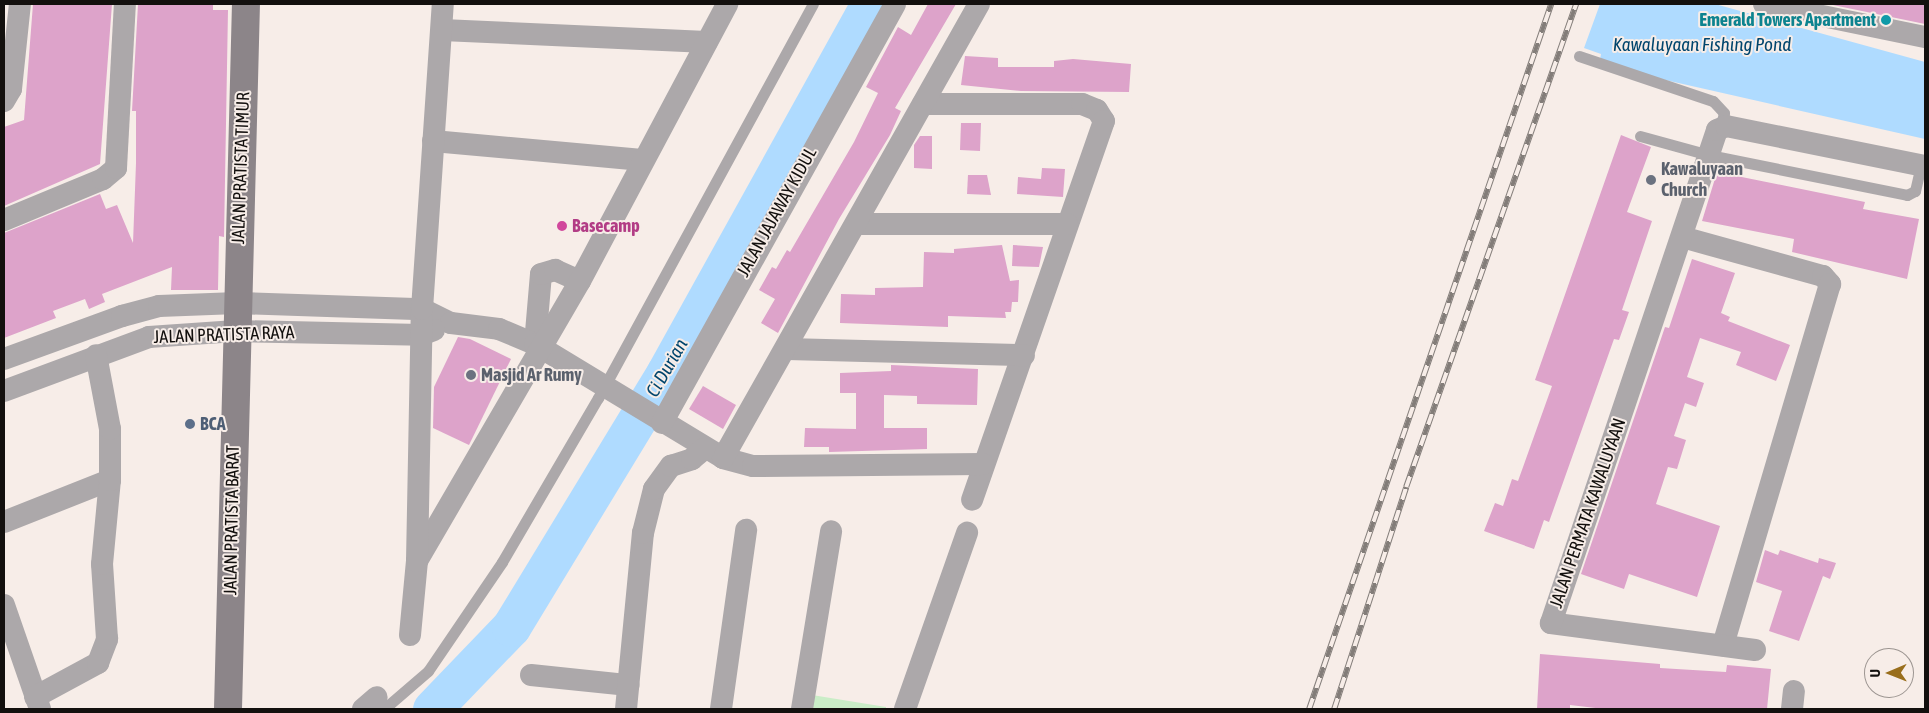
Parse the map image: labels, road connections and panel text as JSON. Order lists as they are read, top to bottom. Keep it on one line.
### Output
{"streets":{"street":["JALAN PRATISTA TIMUR","JALAN JAJAWAY KIDUL","JALAN PRATISTA RAYA","JALAN PERMATA KAWALUYAAN","JALAN PRATISTA BARAT"]},"crossings":[["JALAN PRATISTA TIMUR","JALAN PRATISTA RAYA"],["JALAN PRATISTA TIMUR","JALAN PRATISTA BARAT"],["JALAN PRATISTA RAYA","JALAN PRATISTA BARAT"]],"water":["Kawaluyaan Fishing Pond","Ci Durian"],"places":["Emerald Towers Apartment","Kawaluyaan Church","Basecamp","Masjid Ar Rumy","BCA"],"north":"left"}
